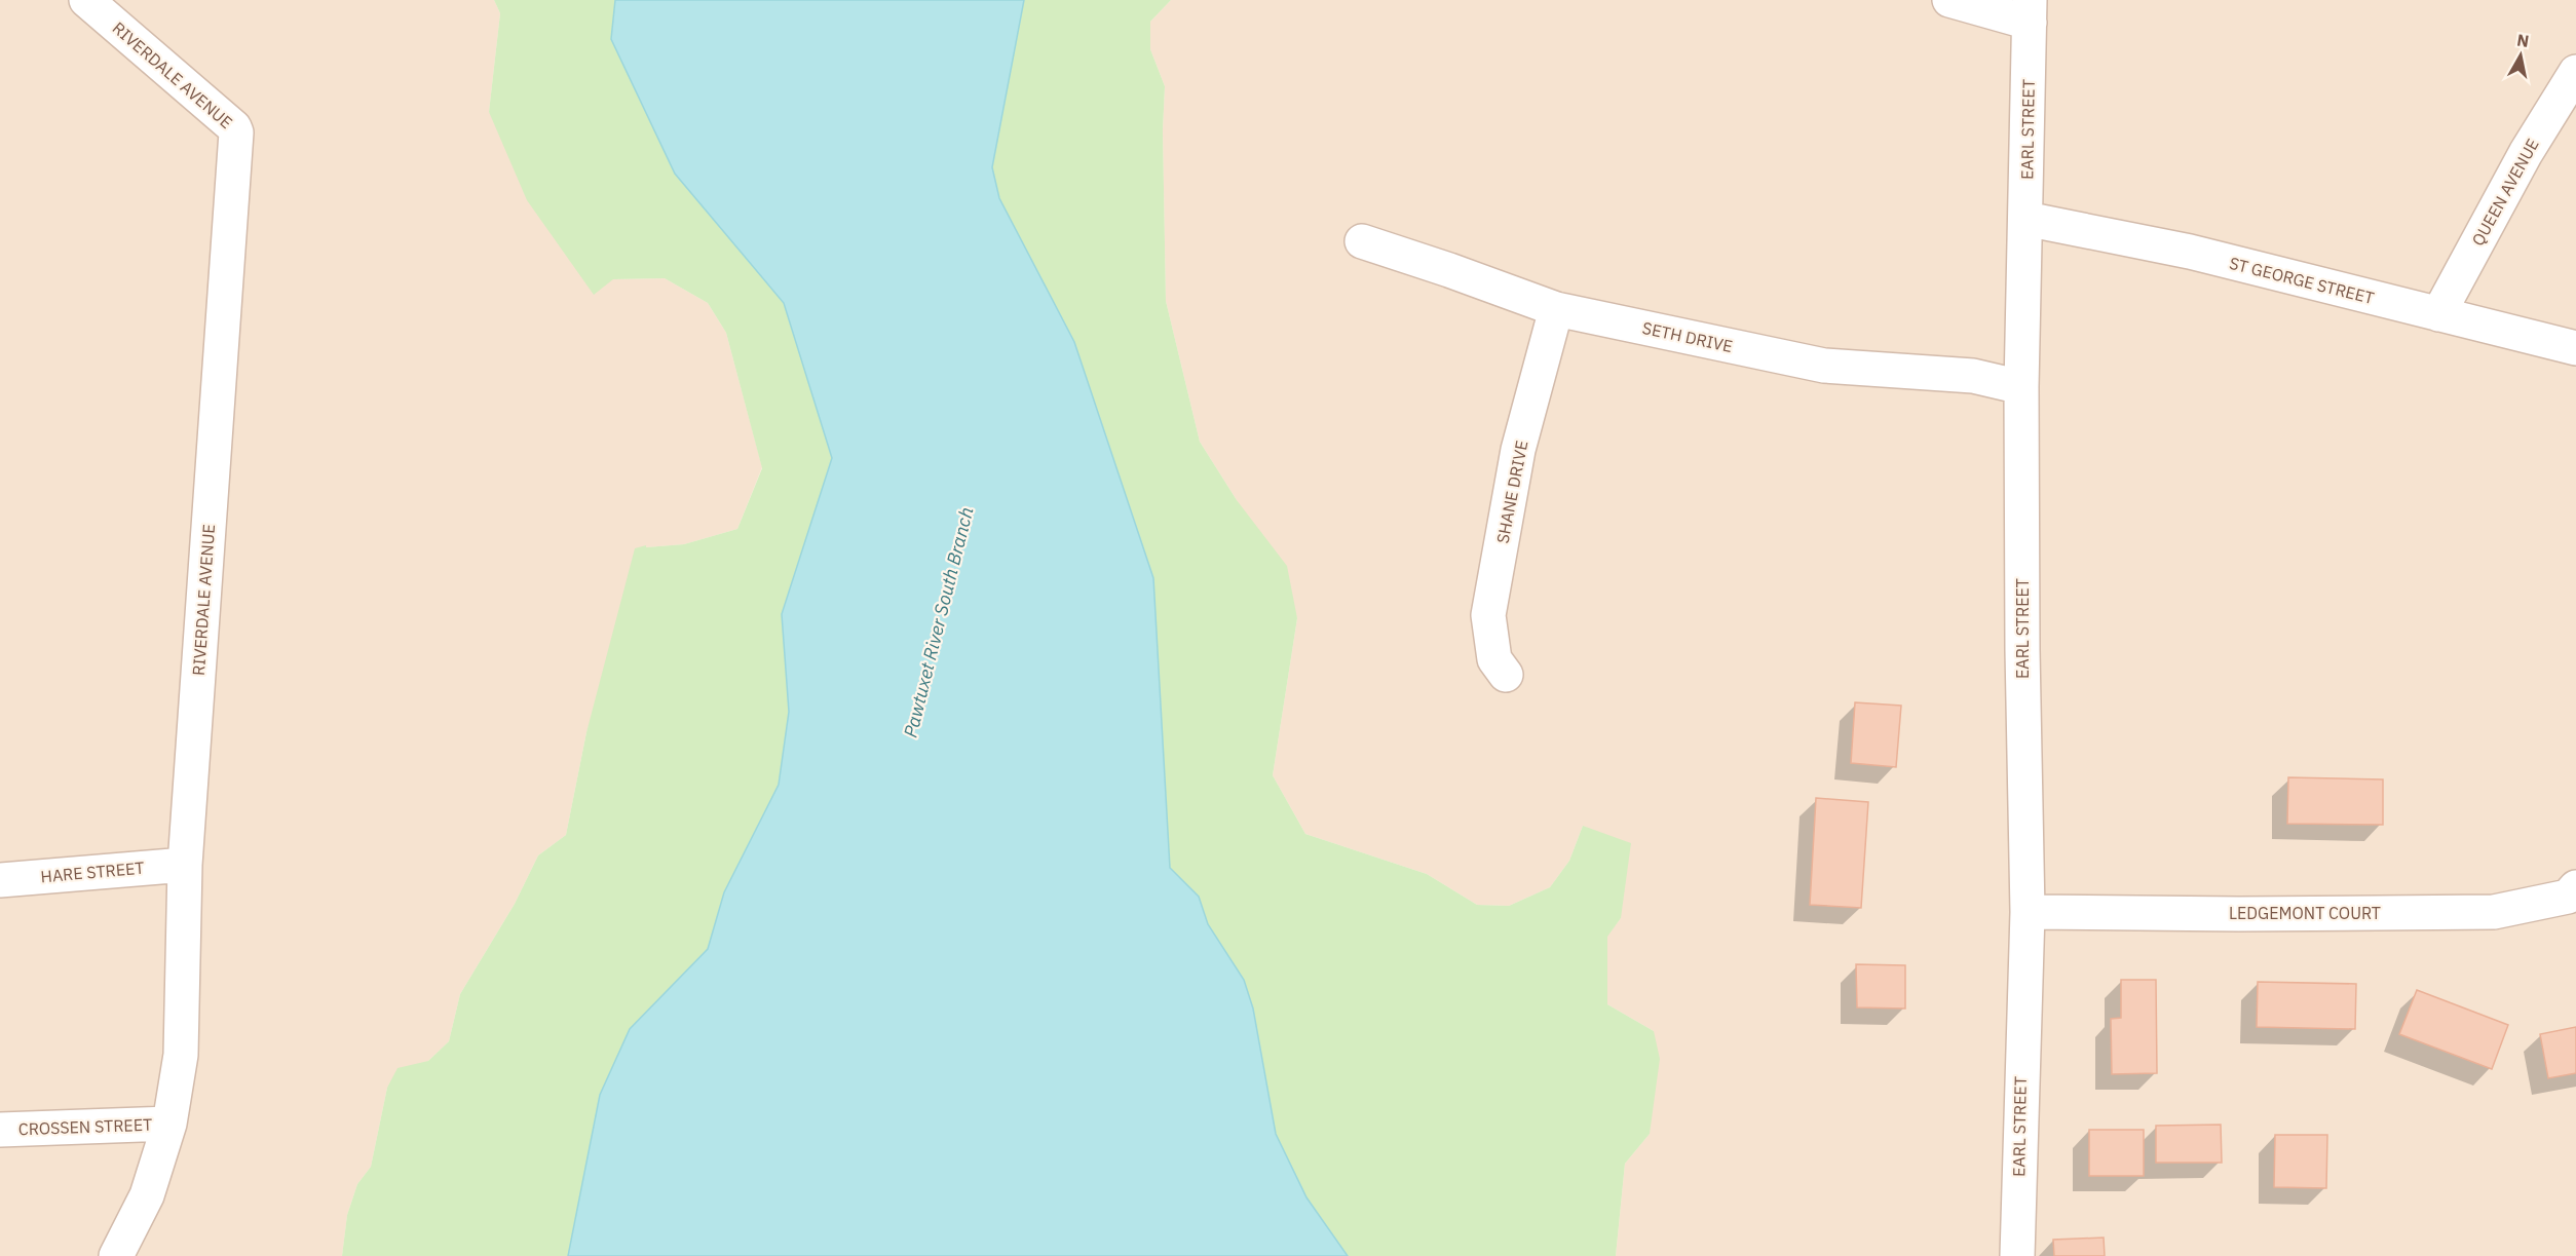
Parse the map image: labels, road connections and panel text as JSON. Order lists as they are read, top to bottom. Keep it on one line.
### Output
{"streets":{"street":["RIVERDALE AVENUE","EARL STREET","QUEEN AVENUE","ST GEORGE STREET","SETH DRIVE","SHANE DRIVE","HARE STREET","LEDGEMONT COURT","CROSSEN STREET"]},"crossings":[["RIVERDALE AVENUE","HARE STREET"],["RIVERDALE AVENUE","CROSSEN STREET"],["EARL STREET","ST GEORGE STREET"],["EARL STREET","SETH DRIVE"],["EARL STREET","LEDGEMONT COURT"],["QUEEN AVENUE","ST GEORGE STREET"],["SETH DRIVE","SHANE DRIVE"]],"water":["Pawtuxet River South Branch"],"north":"top"}
